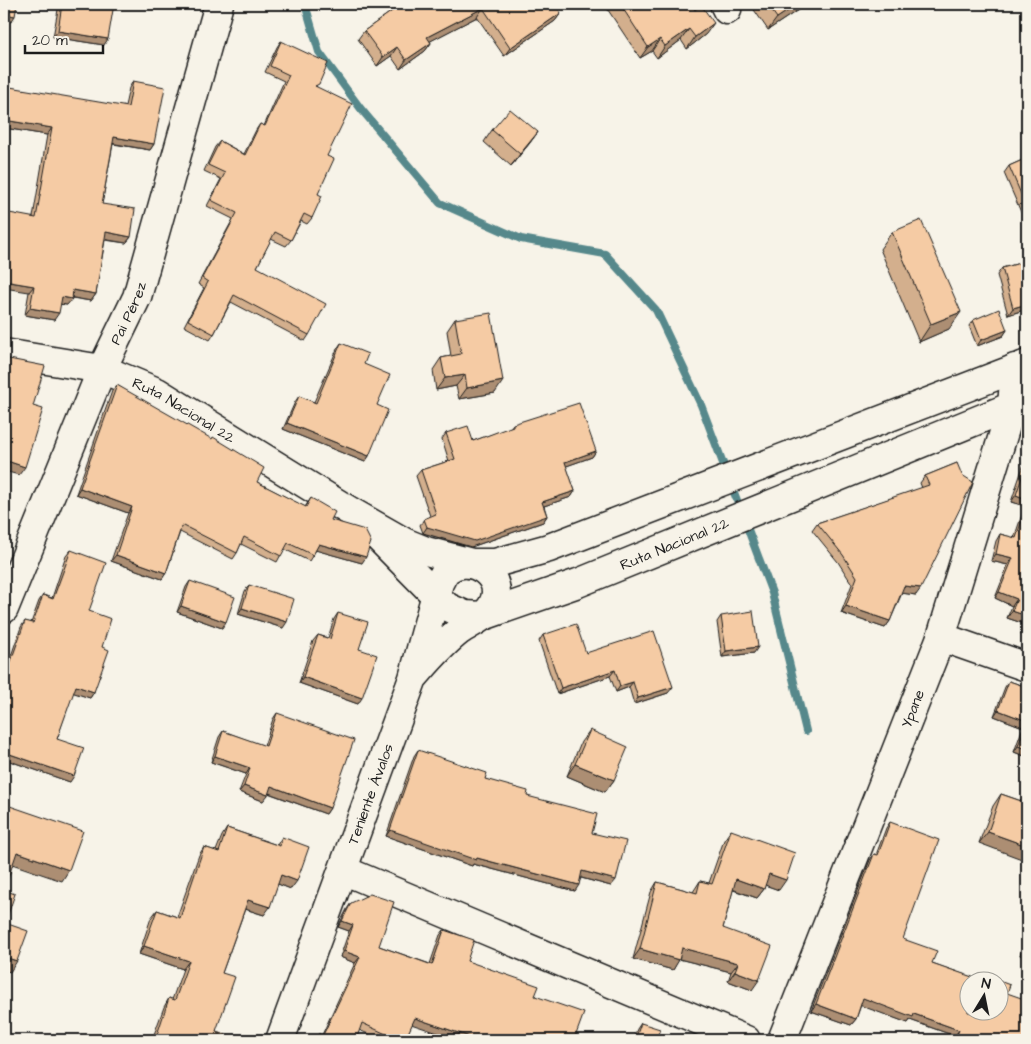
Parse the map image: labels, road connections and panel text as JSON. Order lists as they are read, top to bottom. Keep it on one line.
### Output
{"streets":{"main road":["Pai Pérez","Ruta Nacional 22","Ypane","Teniente Ávalos"]},"crossings":[["Pai Pérez","Ruta Nacional 22"],["Ruta Nacional 22","Ypane"],["Ruta Nacional 22","Teniente Ávalos"]],"scale_bar":"20 m","north":"top"}
